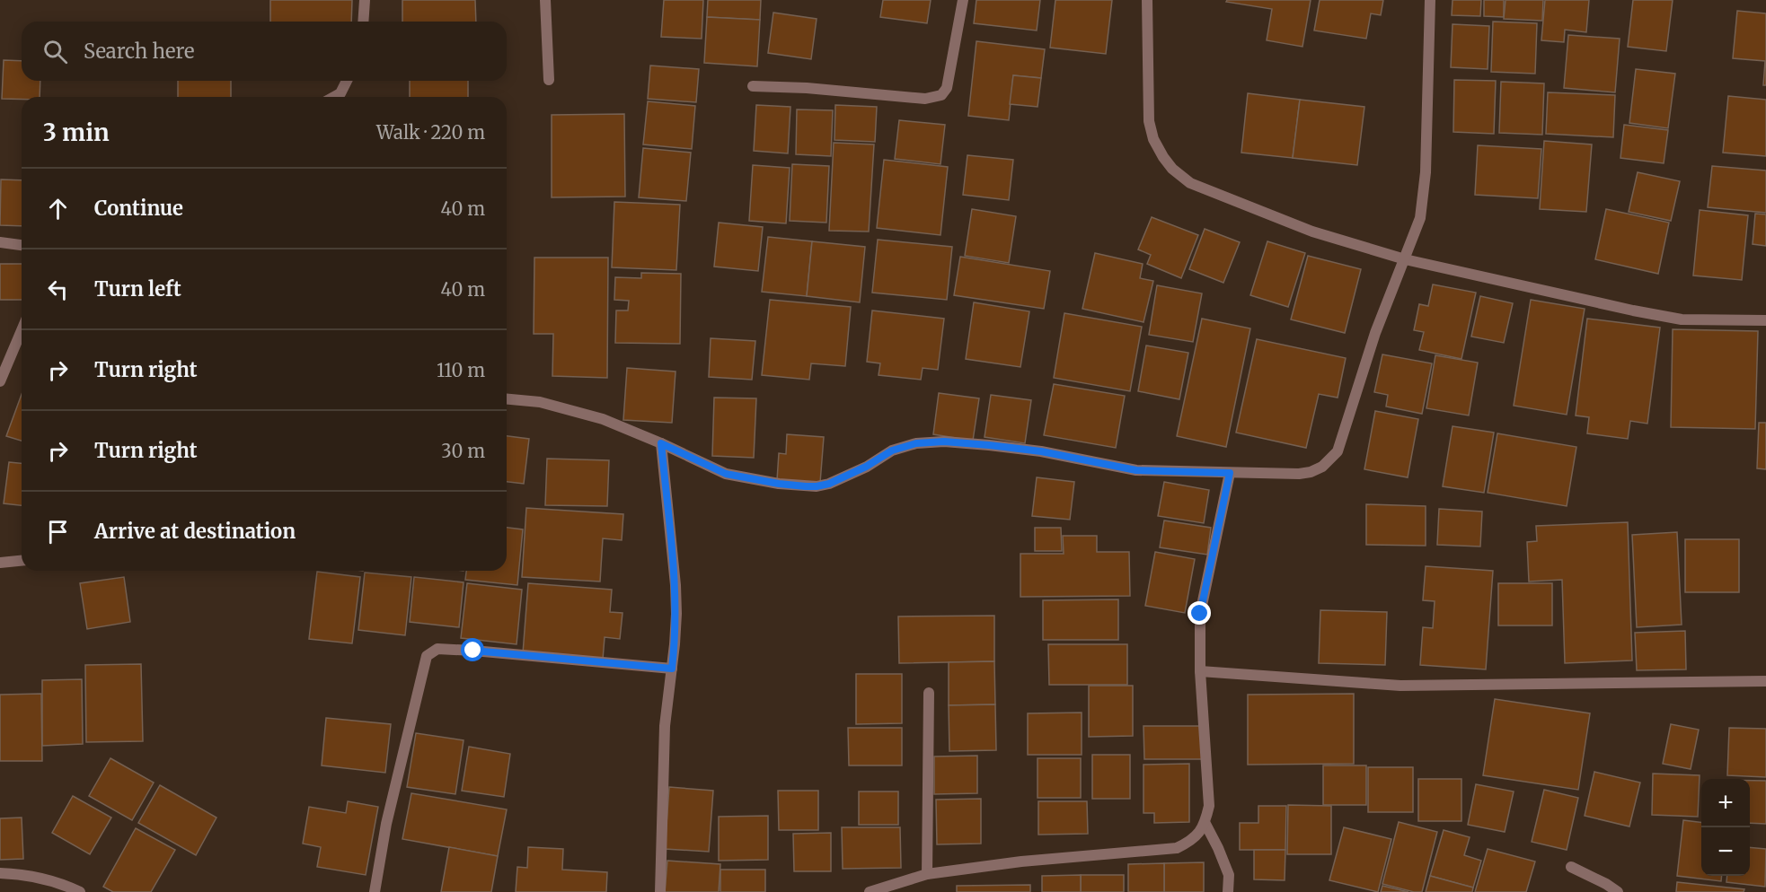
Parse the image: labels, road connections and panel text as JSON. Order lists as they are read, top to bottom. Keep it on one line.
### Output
{"page":{"search":"Search here","heading":["3 min","Walk · 220 m"],"list":[["Continue","40 m"],["Turn left","40 m"],["Turn right","110 m"],["Turn right","30 m"],"Arrive at destination"],"map_buttons":["+","−"]}}
